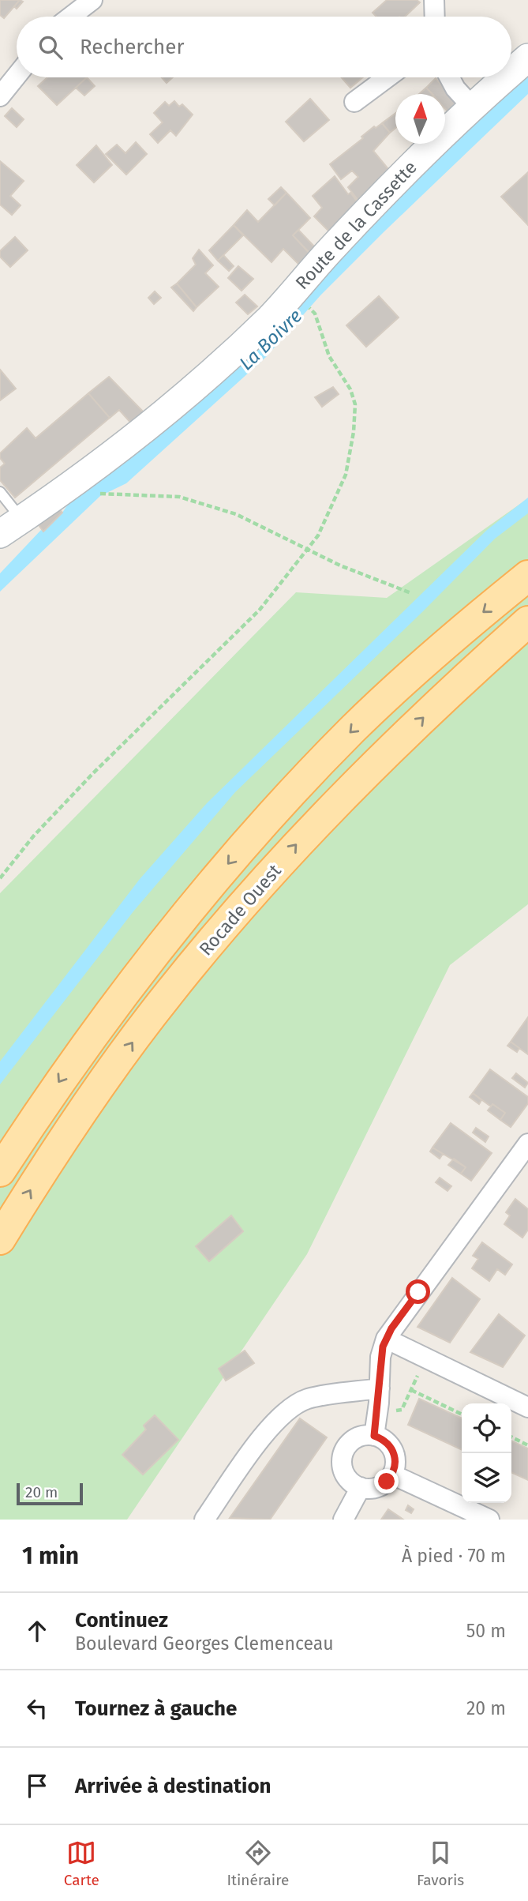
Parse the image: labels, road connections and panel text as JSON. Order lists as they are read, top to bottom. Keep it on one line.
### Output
{"streets":{"main road":["Rocade Ouest"],"street":["Route de la Cassette"]},"water":["La Boivre"],"scale_bar":"20 m","north":"top","page":{"search":"Rechercher","scale":"20 m","heading":["1 min","À pied · 70 m"],"list":[["Continuez","Boulevard Georges Clemenceau","50 m"],["Tournez à gauche","20 m"],"Arrivée à destination"],"nav":["Carte","Itinéraire","Favoris"]}}
